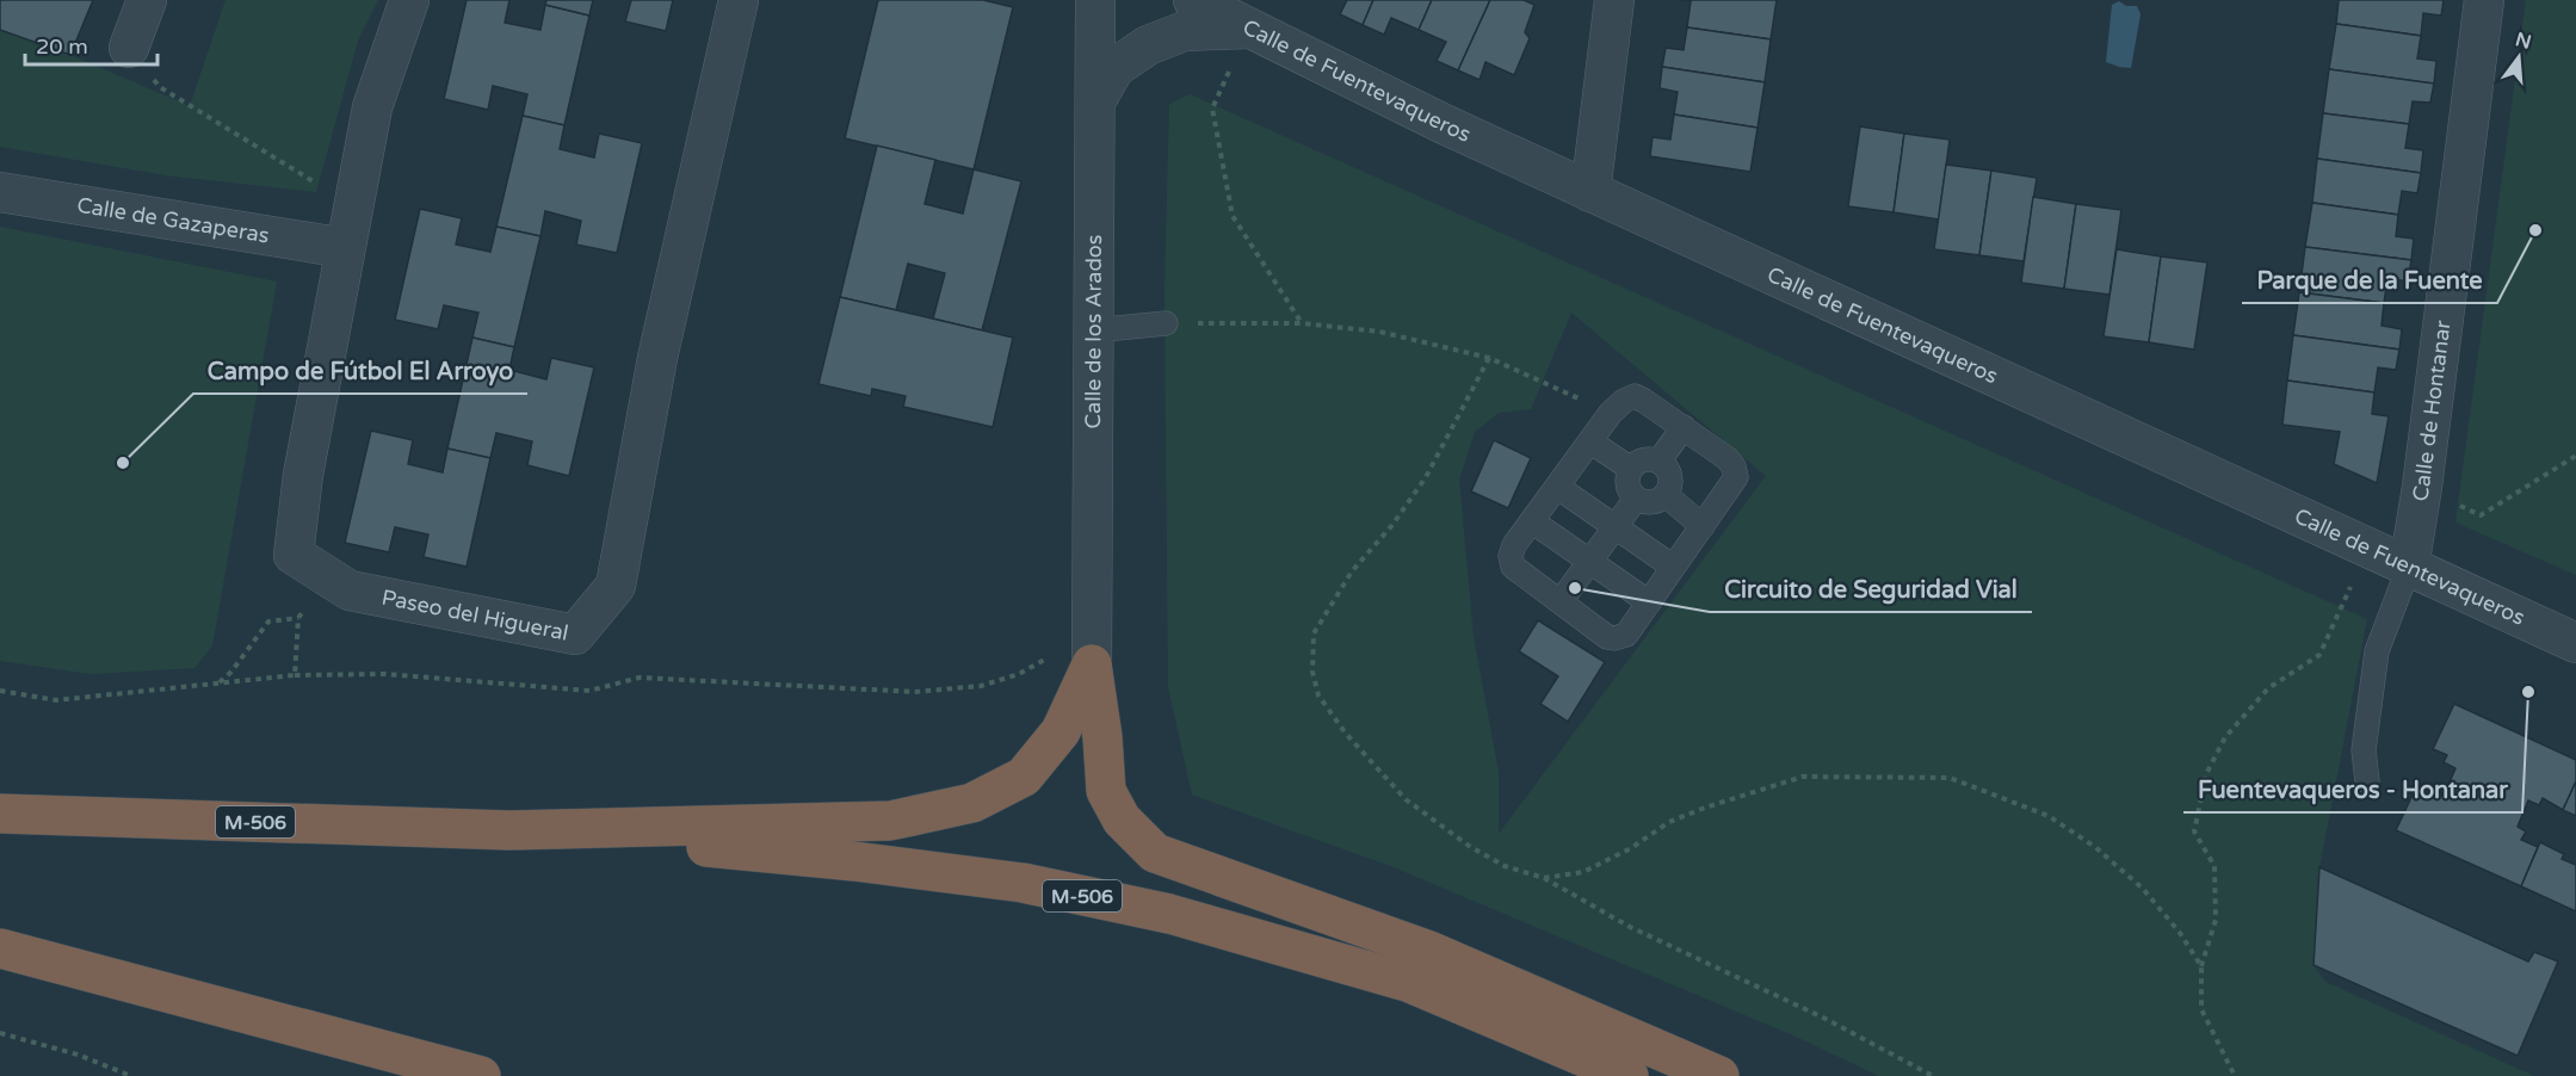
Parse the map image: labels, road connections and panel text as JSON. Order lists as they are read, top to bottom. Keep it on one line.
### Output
{"streets":{"highway":["M-506"],"street":["Calle de Fuentevaqueros","Calle de Gazaperas","Calle de los Arados","Calle de Hontanar","Paseo del Higueral"]},"crossings":[["Calle de Fuentevaqueros","Calle de Hontanar"],["Calle de Gazaperas","Paseo del Higueral"]],"places":["Parque de la Fuente","Campo de Fútbol El Arroyo","Circuito de Seguridad Vial","Fuentevaqueros - Hontanar"],"scale_bar":"20 m","north":"top"}
